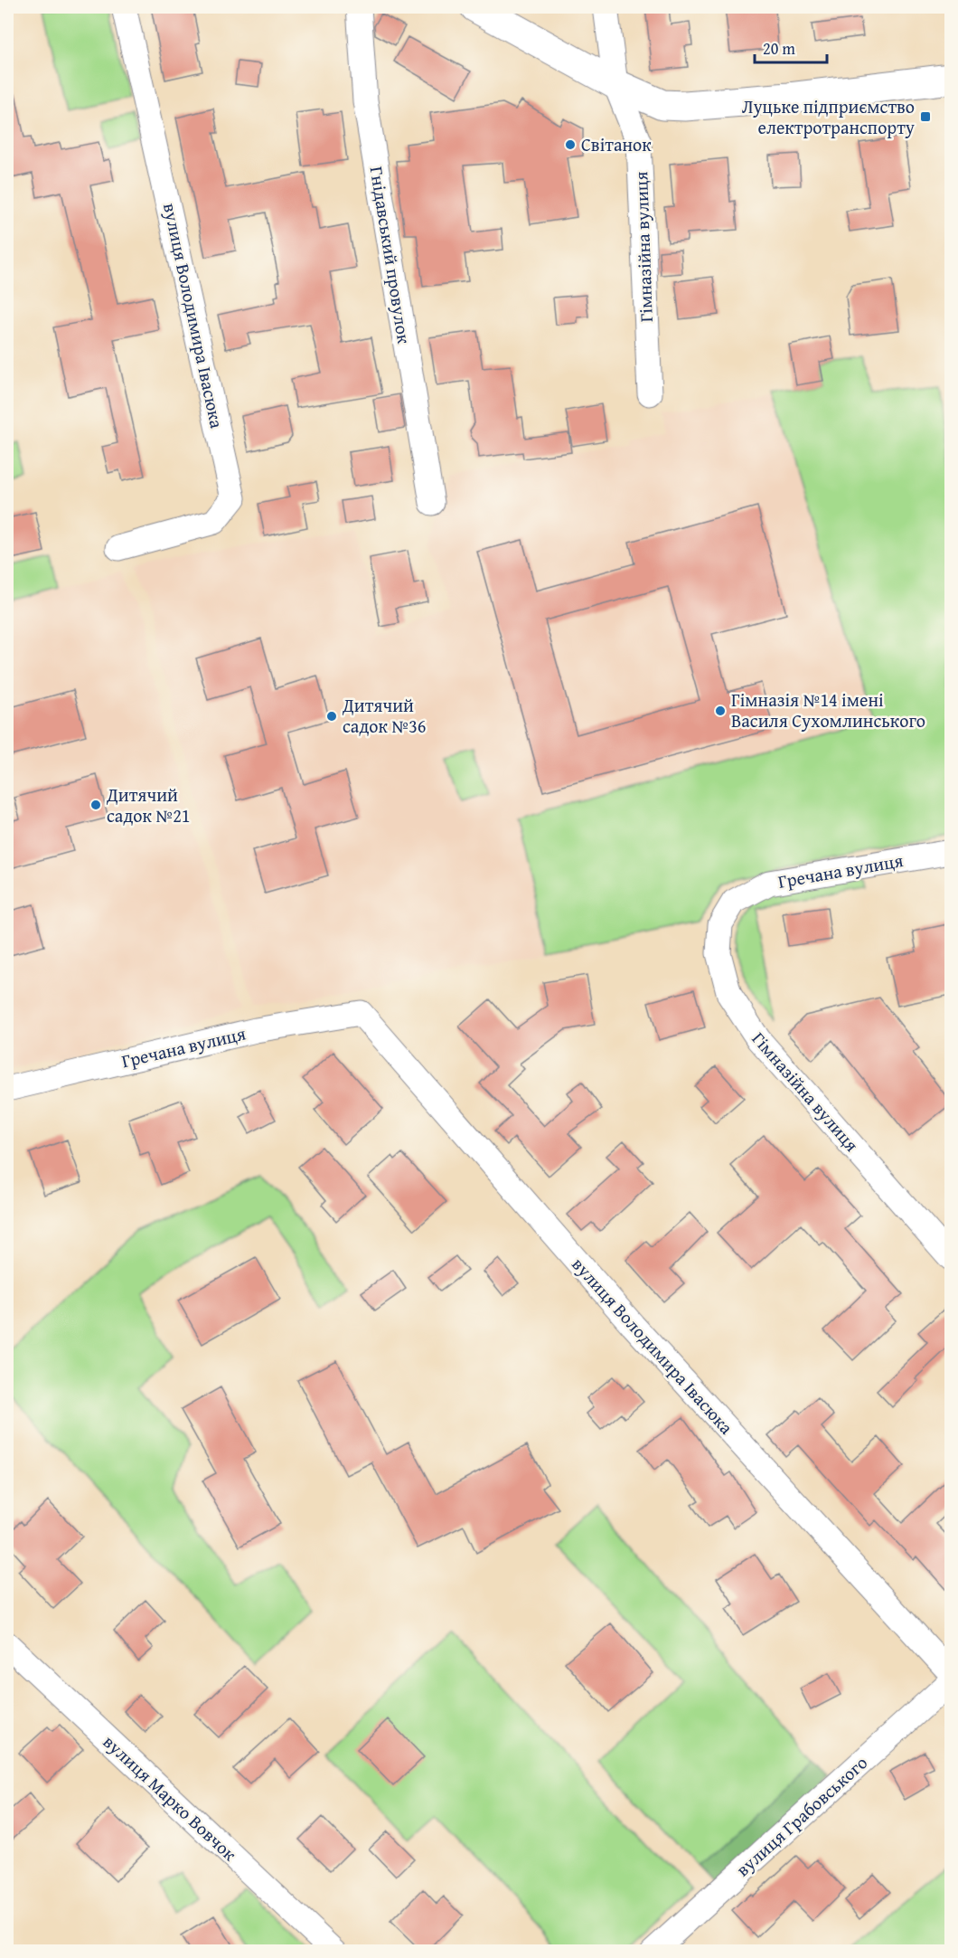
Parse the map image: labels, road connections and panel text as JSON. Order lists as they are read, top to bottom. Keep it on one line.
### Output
{"streets":{"street":["Гімназійна вулиця","Гнідавський провулок","вулиця Володимира Івасюка","Гречана вулиця","вулиця Марко Вовчок","вулиця Грабовського"]},"crossings":[["Гімназійна вулиця","Гречана вулиця"],["вулиця Володимира Івасюка","Гречана вулиця"]],"places":{"transit":["Луцьке підприємство електротранспорту"],"other":["Світанок","Гімназія №14 імені Василя Сухомлинського","Дитячий садок №36","Дитячий садок №21"]},"scale_bar":"20 m"}
